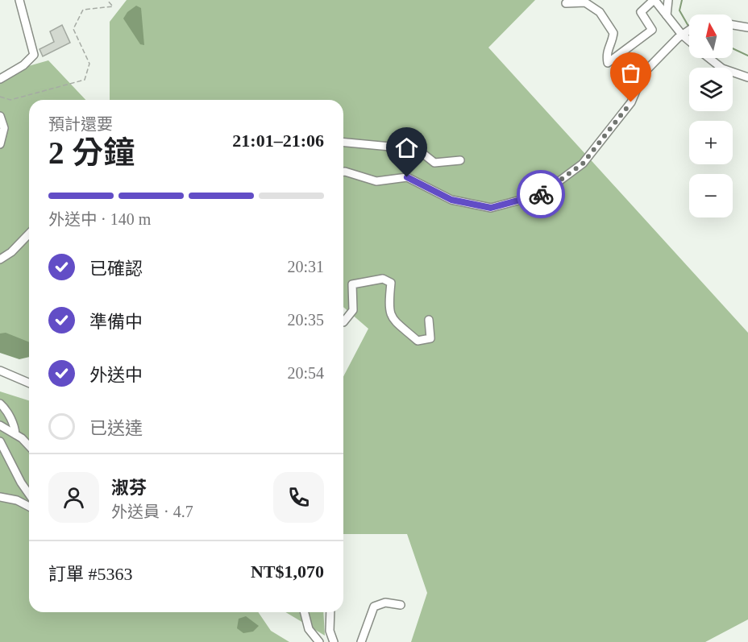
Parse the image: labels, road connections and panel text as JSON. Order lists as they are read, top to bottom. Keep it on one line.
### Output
{"north":"top","page":{"map_buttons":["+","−"],"heading":["2 分鐘","預計還要","21:01–21:06"],"panel":["淑芬","外送員 · 4.7","訂單 #5363","NT$1,070"],"bar":"外送中 · 140 m","list":[["已確認","20:31"],["準備中","20:35"],["外送中","20:54"],"已送達"]}}
